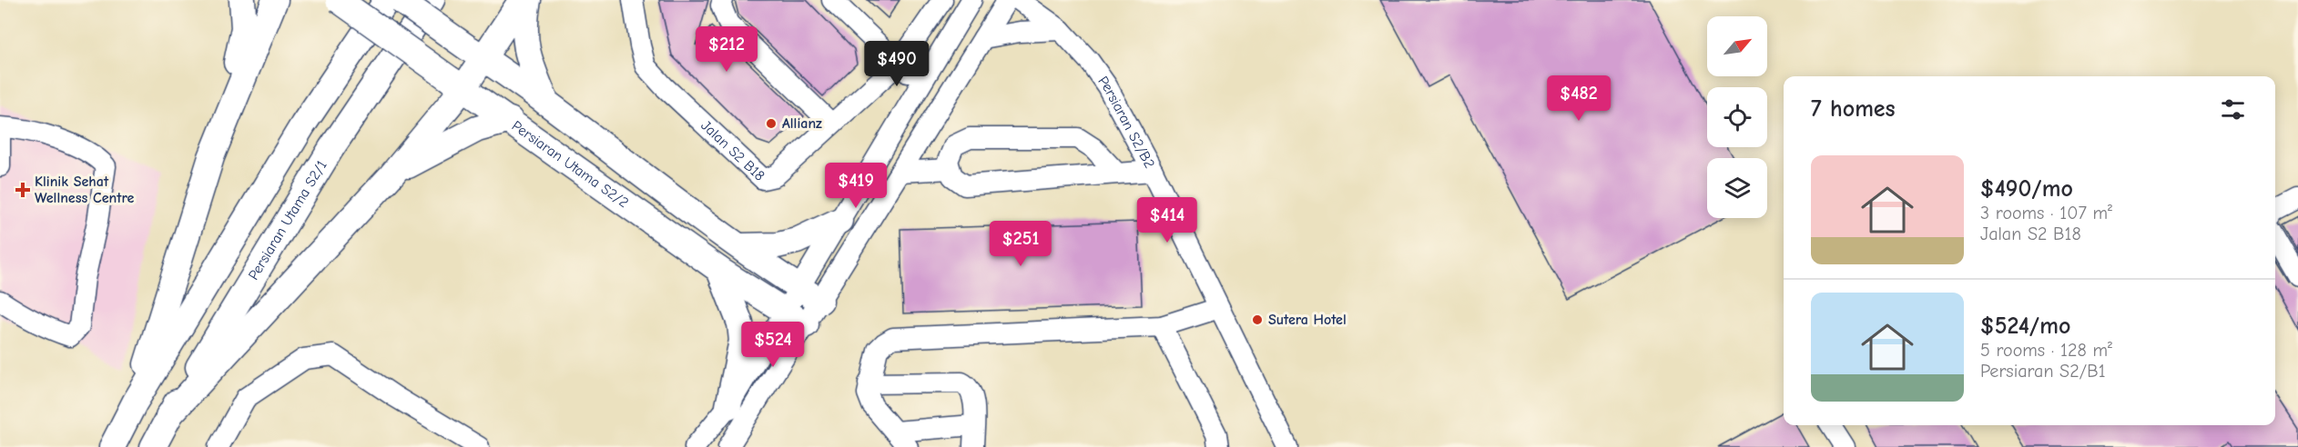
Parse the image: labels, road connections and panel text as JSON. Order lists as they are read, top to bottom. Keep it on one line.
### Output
{"streets":{"main road":["Persiaran Utama S2/2","Persiaran Utama S2/1"],"street":["Persiaran S2/B2","Jalan S2 B18"]},"places":{"other":["Allianz","Sutera Hotel"],"health":["Klinik Sehat Wellness Centre"]},"north":"top right","page":{"price":["$212","$490","$482","$419","$414","$251","$524"],"heading":"7 homes","list":[{"name":"$490/mo","note":"3 rooms · 107 m² · Jalan S2 B18"},{"name":"$524/mo","note":"5 rooms · 128 m² · Persiaran S2/B1"}]}}
